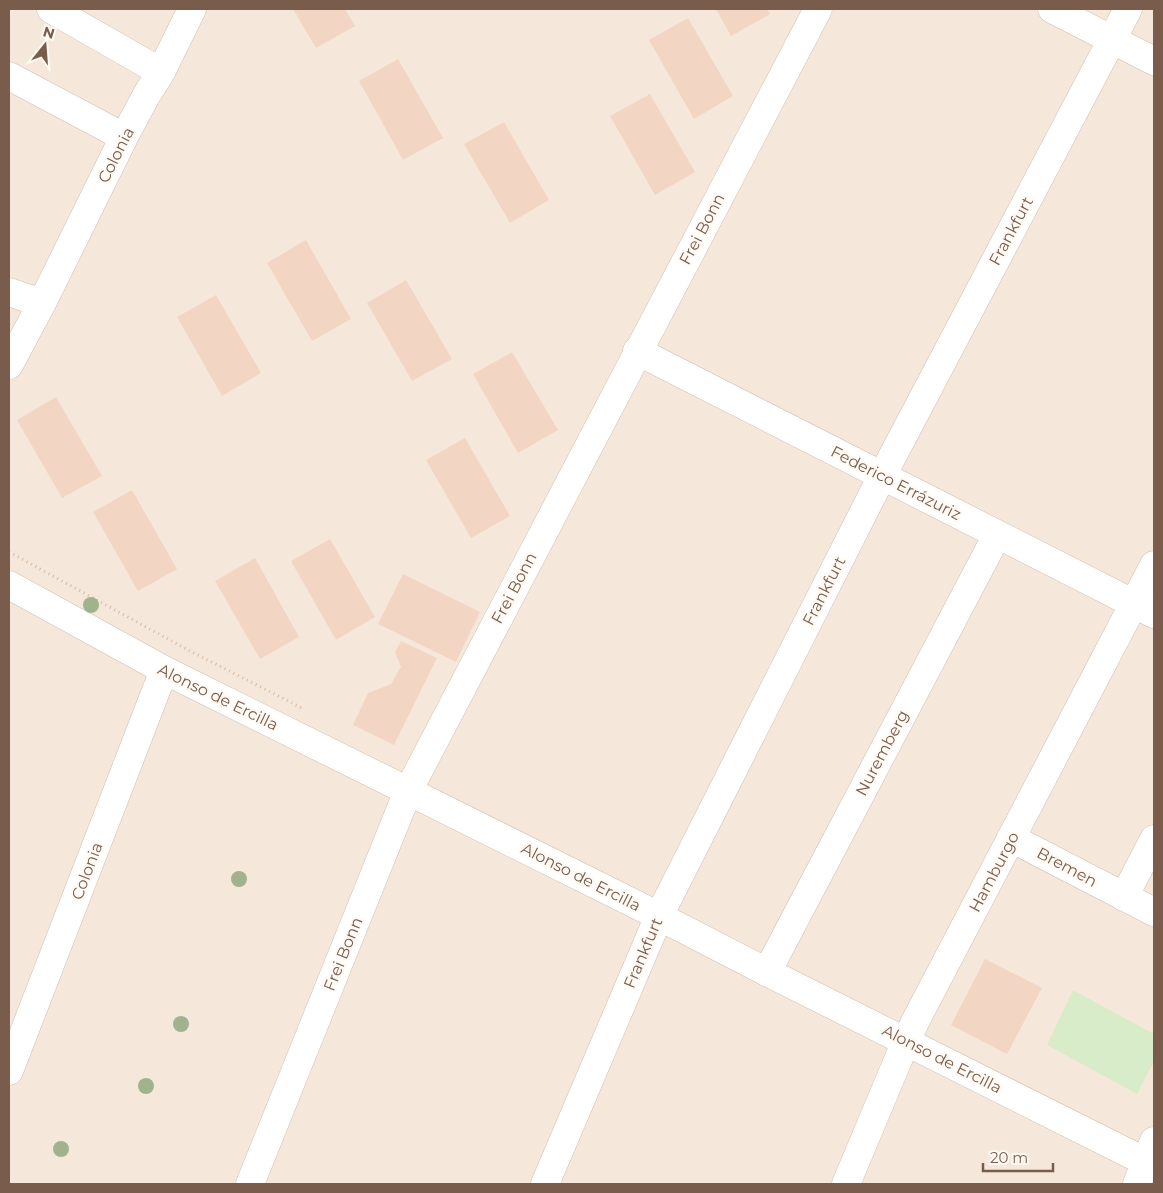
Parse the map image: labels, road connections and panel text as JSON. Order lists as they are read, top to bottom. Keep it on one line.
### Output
{"streets":{"street":["Colonia","Frei Bonn","Frankfurt","Federico Errázuriz","Alonso de Ercilla","Nuremberg","Bremen","Hamburgo"]},"crossings":[["Colonia","Alonso de Ercilla"],["Frei Bonn","Federico Errázuriz"],["Frei Bonn","Alonso de Ercilla"],["Frankfurt","Federico Errázuriz"],["Frankfurt","Alonso de Ercilla"],["Federico Errázuriz","Nuremberg"],["Federico Errázuriz","Hamburgo"],["Alonso de Ercilla","Nuremberg"],["Alonso de Ercilla","Hamburgo"],["Bremen","Hamburgo"]],"scale_bar":"20 m","north":"top"}
